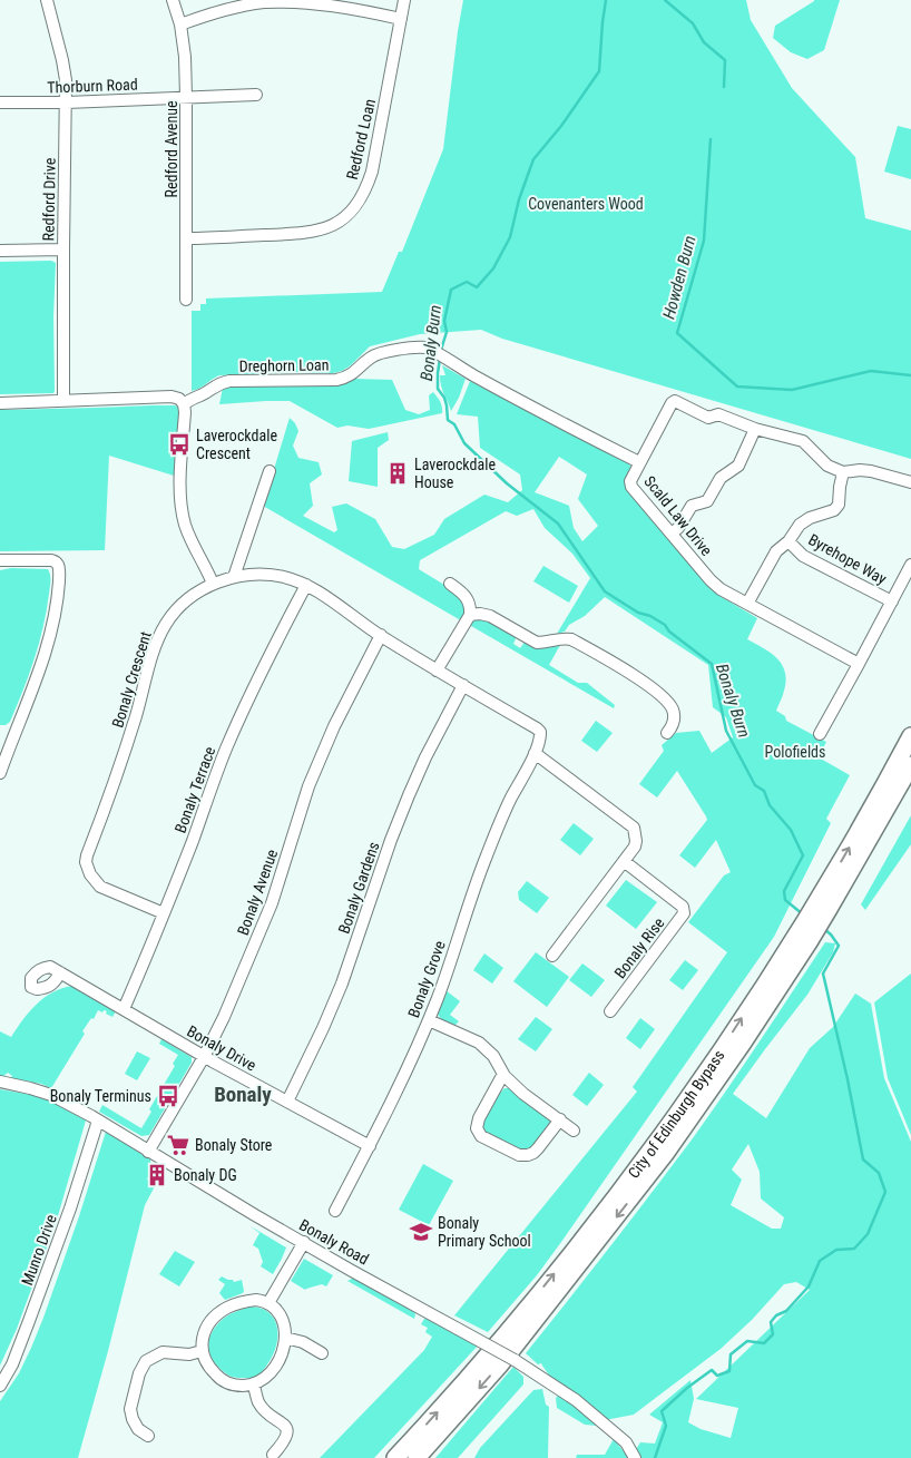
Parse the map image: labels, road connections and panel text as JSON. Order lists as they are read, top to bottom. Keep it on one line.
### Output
{"streets":{"highway":["City of Edinburgh Bypass"],"street":["Thorburn Road","Redford Loan","Redford Avenue","Redford Drive","Dreghorn Loan","Scald Law Drive","Byrehope Way","Bonaly Crescent","Bonaly Terrace","Bonaly Gardens","Bonaly Avenue","Bonaly Rise","Bonaly Grove","Bonaly Drive","Bonaly Road","Munro Drive"]},"crossings":[["Thorburn Road","Redford Avenue"],["Thorburn Road","Redford Drive"],["Redford Loan","Redford Avenue"],["Dreghorn Loan","Scald Law Drive"],["Bonaly Crescent","Bonaly Terrace"],["Bonaly Crescent","Bonaly Gardens"],["Bonaly Crescent","Bonaly Avenue"],["Bonaly Crescent","Bonaly Grove"],["Bonaly Terrace","Bonaly Drive"],["Bonaly Gardens","Bonaly Drive"],["Bonaly Avenue","Bonaly Drive"],["Bonaly Avenue","Bonaly Road"],["Bonaly Grove","Bonaly Drive"],["Bonaly Road","Munro Drive"]],"districts":["Bonaly"],"water":["Howden Burn","Bonaly Burn"],"parks":["Covenanters Wood","Polofields"],"places":{"bus stop":["Laverockdale Crescent","Bonaly Terminus"],"building":["Laverockdale House","Bonaly DG"],"supermarket":["Bonaly Store"],"school or university":["Bonaly Primary School"]}}
